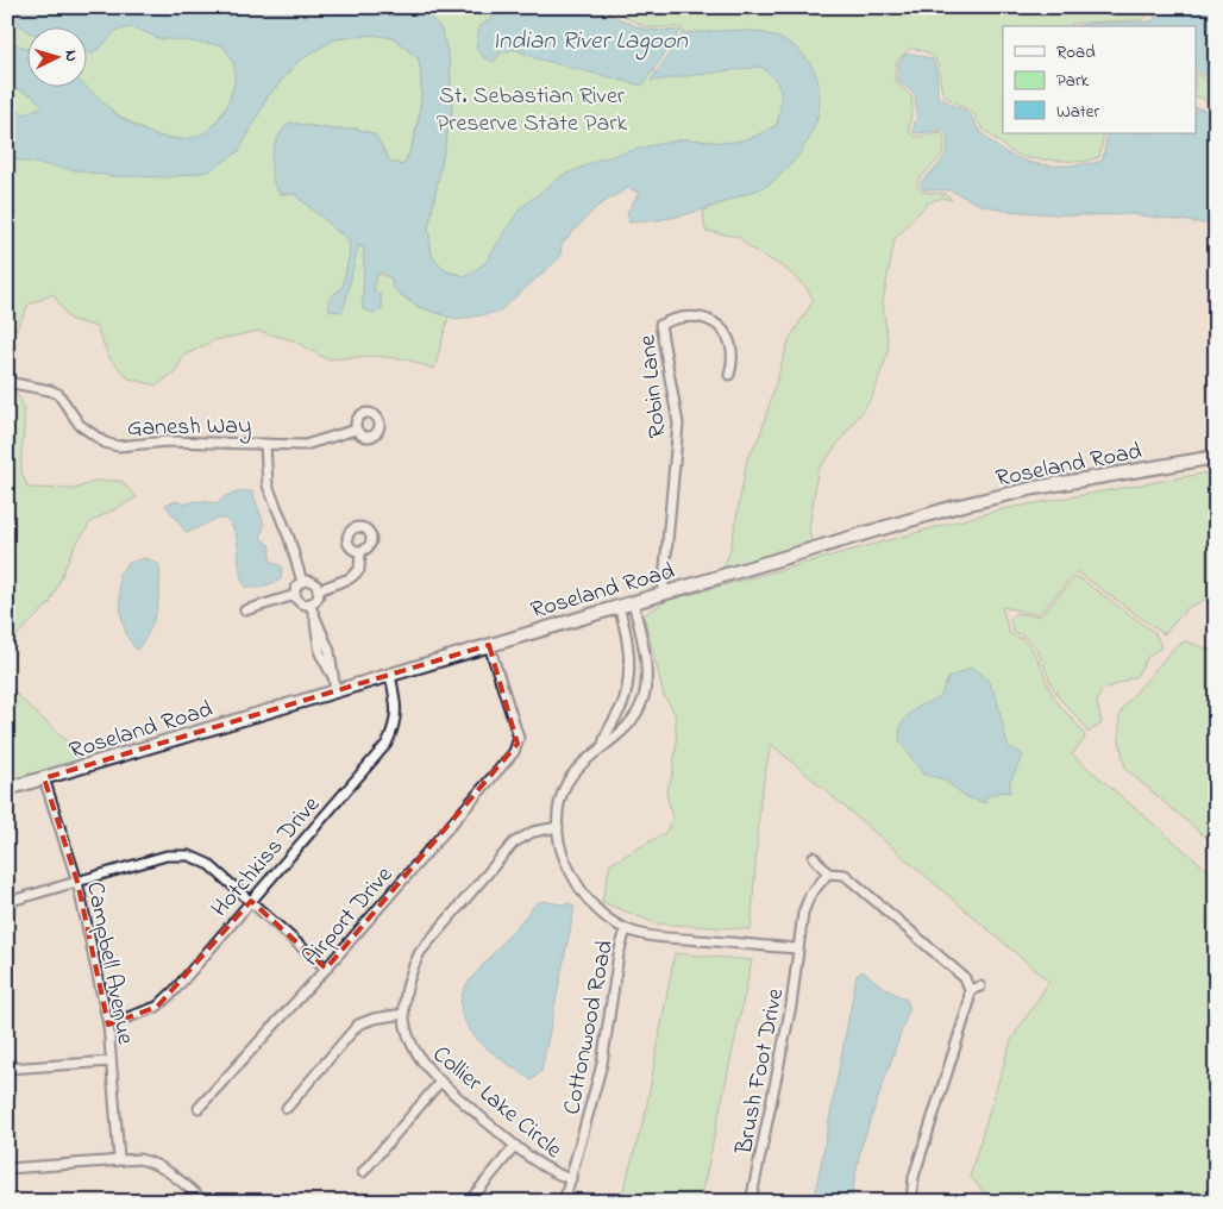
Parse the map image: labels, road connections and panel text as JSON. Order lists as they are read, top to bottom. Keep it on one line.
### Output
{"streets":{"main road":["Roseland Road"],"street":["Robin Lane","Ganesh Way","Hotchkiss Drive","Airport Drive","Campbell Avenue","Cottonwood Road","Brush Foot Drive","Collier Lake Circle"]},"crossings":[["Robin Lane","Roseland Road"],["Roseland Road","Hotchkiss Drive"],["Roseland Road","Airport Drive"],["Roseland Road","Campbell Avenue"],["Hotchkiss Drive","Campbell Avenue"],["Cottonwood Road","Collier Lake Circle"]],"water":["Indian River Lagoon"],"parks":["St. Sebastian River Preserve State Park"],"legend":["Road","Park","Water"],"north":"right"}
